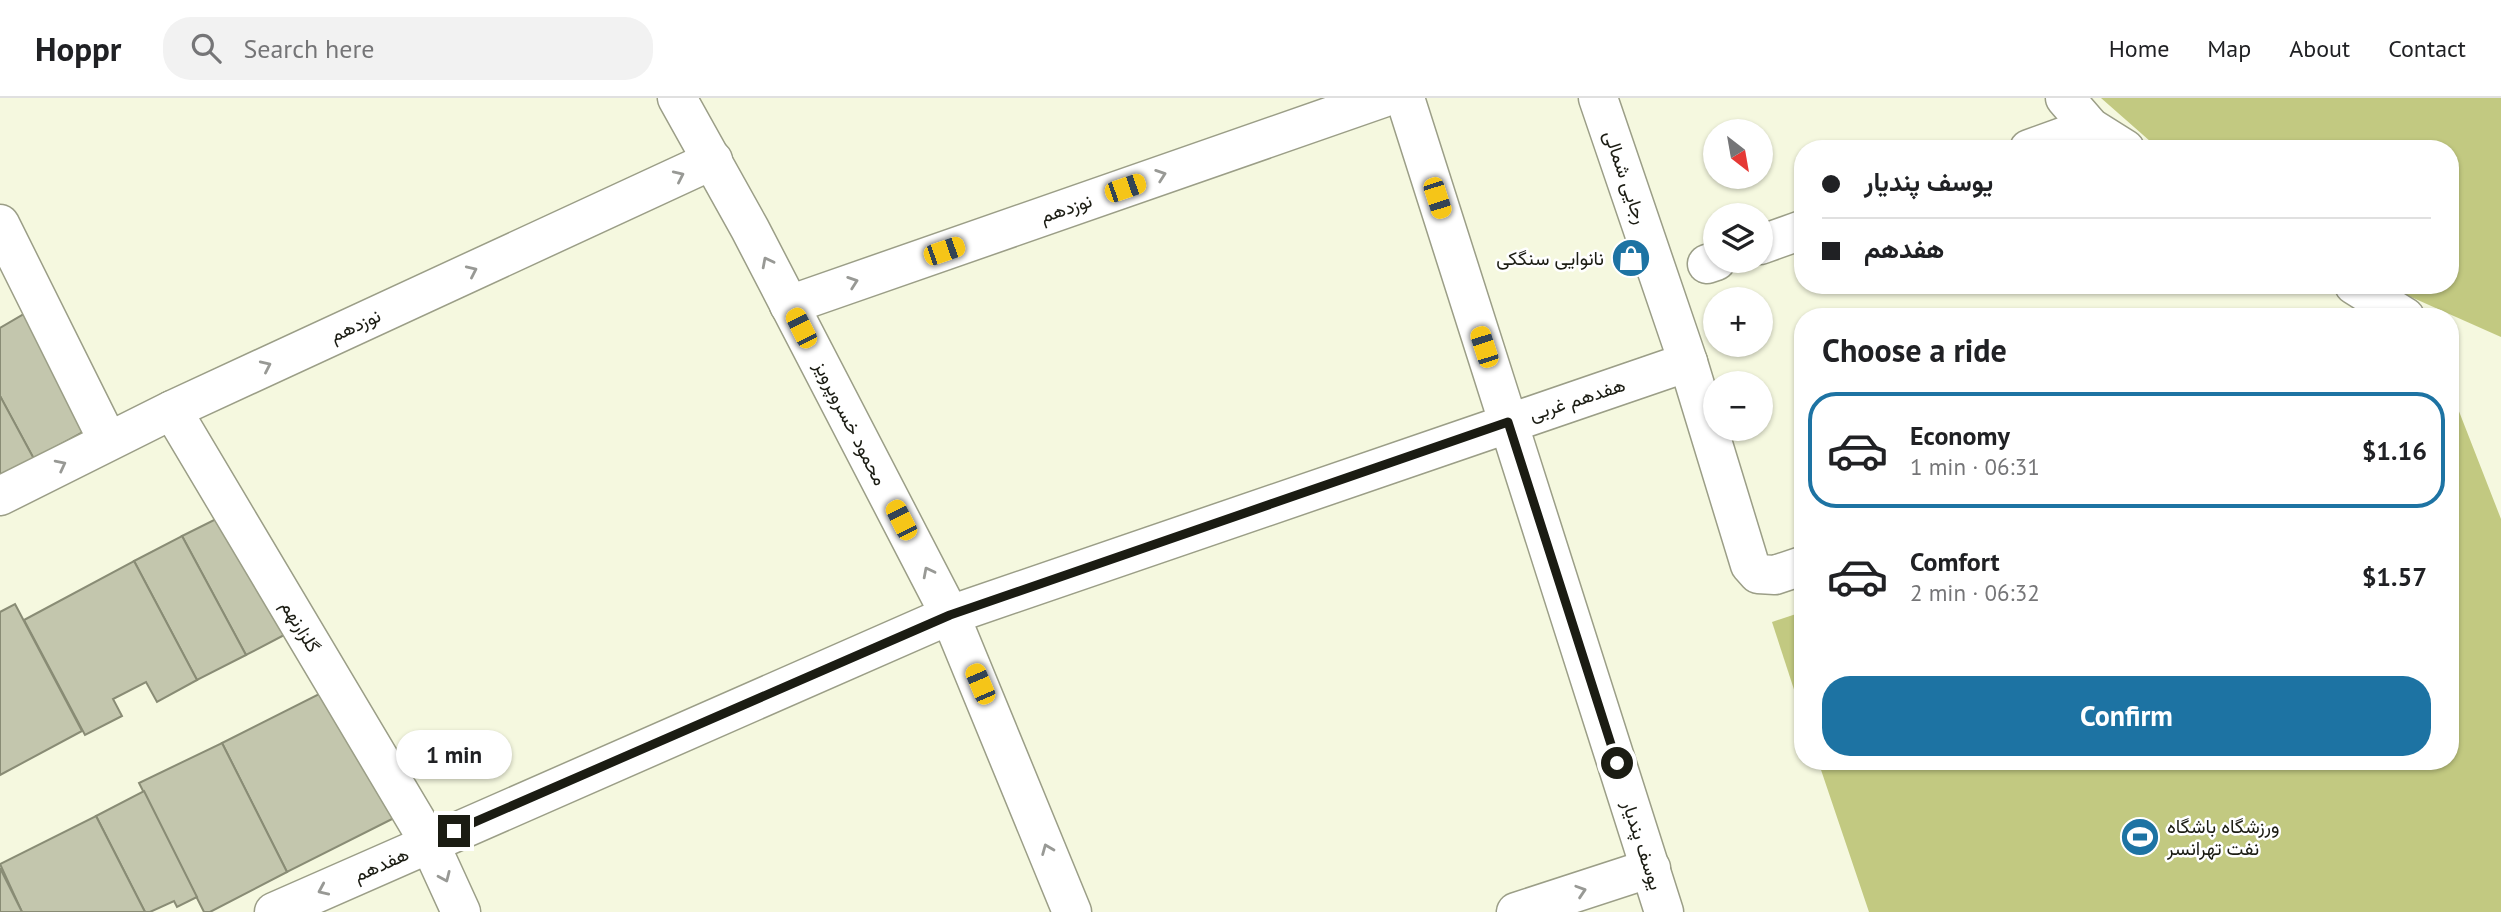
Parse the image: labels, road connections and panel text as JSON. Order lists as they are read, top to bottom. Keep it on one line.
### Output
{"streets":{"street":["رجایی شمالی","نوزدهم","هفدهم غربی","محمود خسروپرویز","گلزارنهم","یوسف پندیار","هفدهم"]},"crossings":[["رجایی شمالی","هفدهم غربی"],["نوزدهم","محمود خسروپرویز"],["نوزدهم","گلزارنهم"],["هفدهم غربی","محمود خسروپرویز"],["هفدهم غربی","یوسف پندیار"],["هفدهم غربی","هفدهم"],["محمود خسروپرویز","هفدهم"],["گلزارنهم","هفدهم"]],"one_way":["نوزدهم","محمود خسروپرویز"],"places":{"shop":["نانوایی سنگکی"],"sports":["ورزشگاه باشگاه نفت تهرانسر"]},"north":"bottom right","page":{"header":"Hoppr","search":"Search here","nav":["Home","Map","About","Contact"],"map_buttons":["+","−"],"banner":["یوسف پندیار","هفدهم"],"heading":"Choose a ride","list":[{"name":"Economy","note":"1 min · 06:31","value":"$1.16"},{"name":"Comfort","note":"2 min · 06:32","value":"$1.57"}],"buttons":"Confirm","bubble":"1 min"}}
